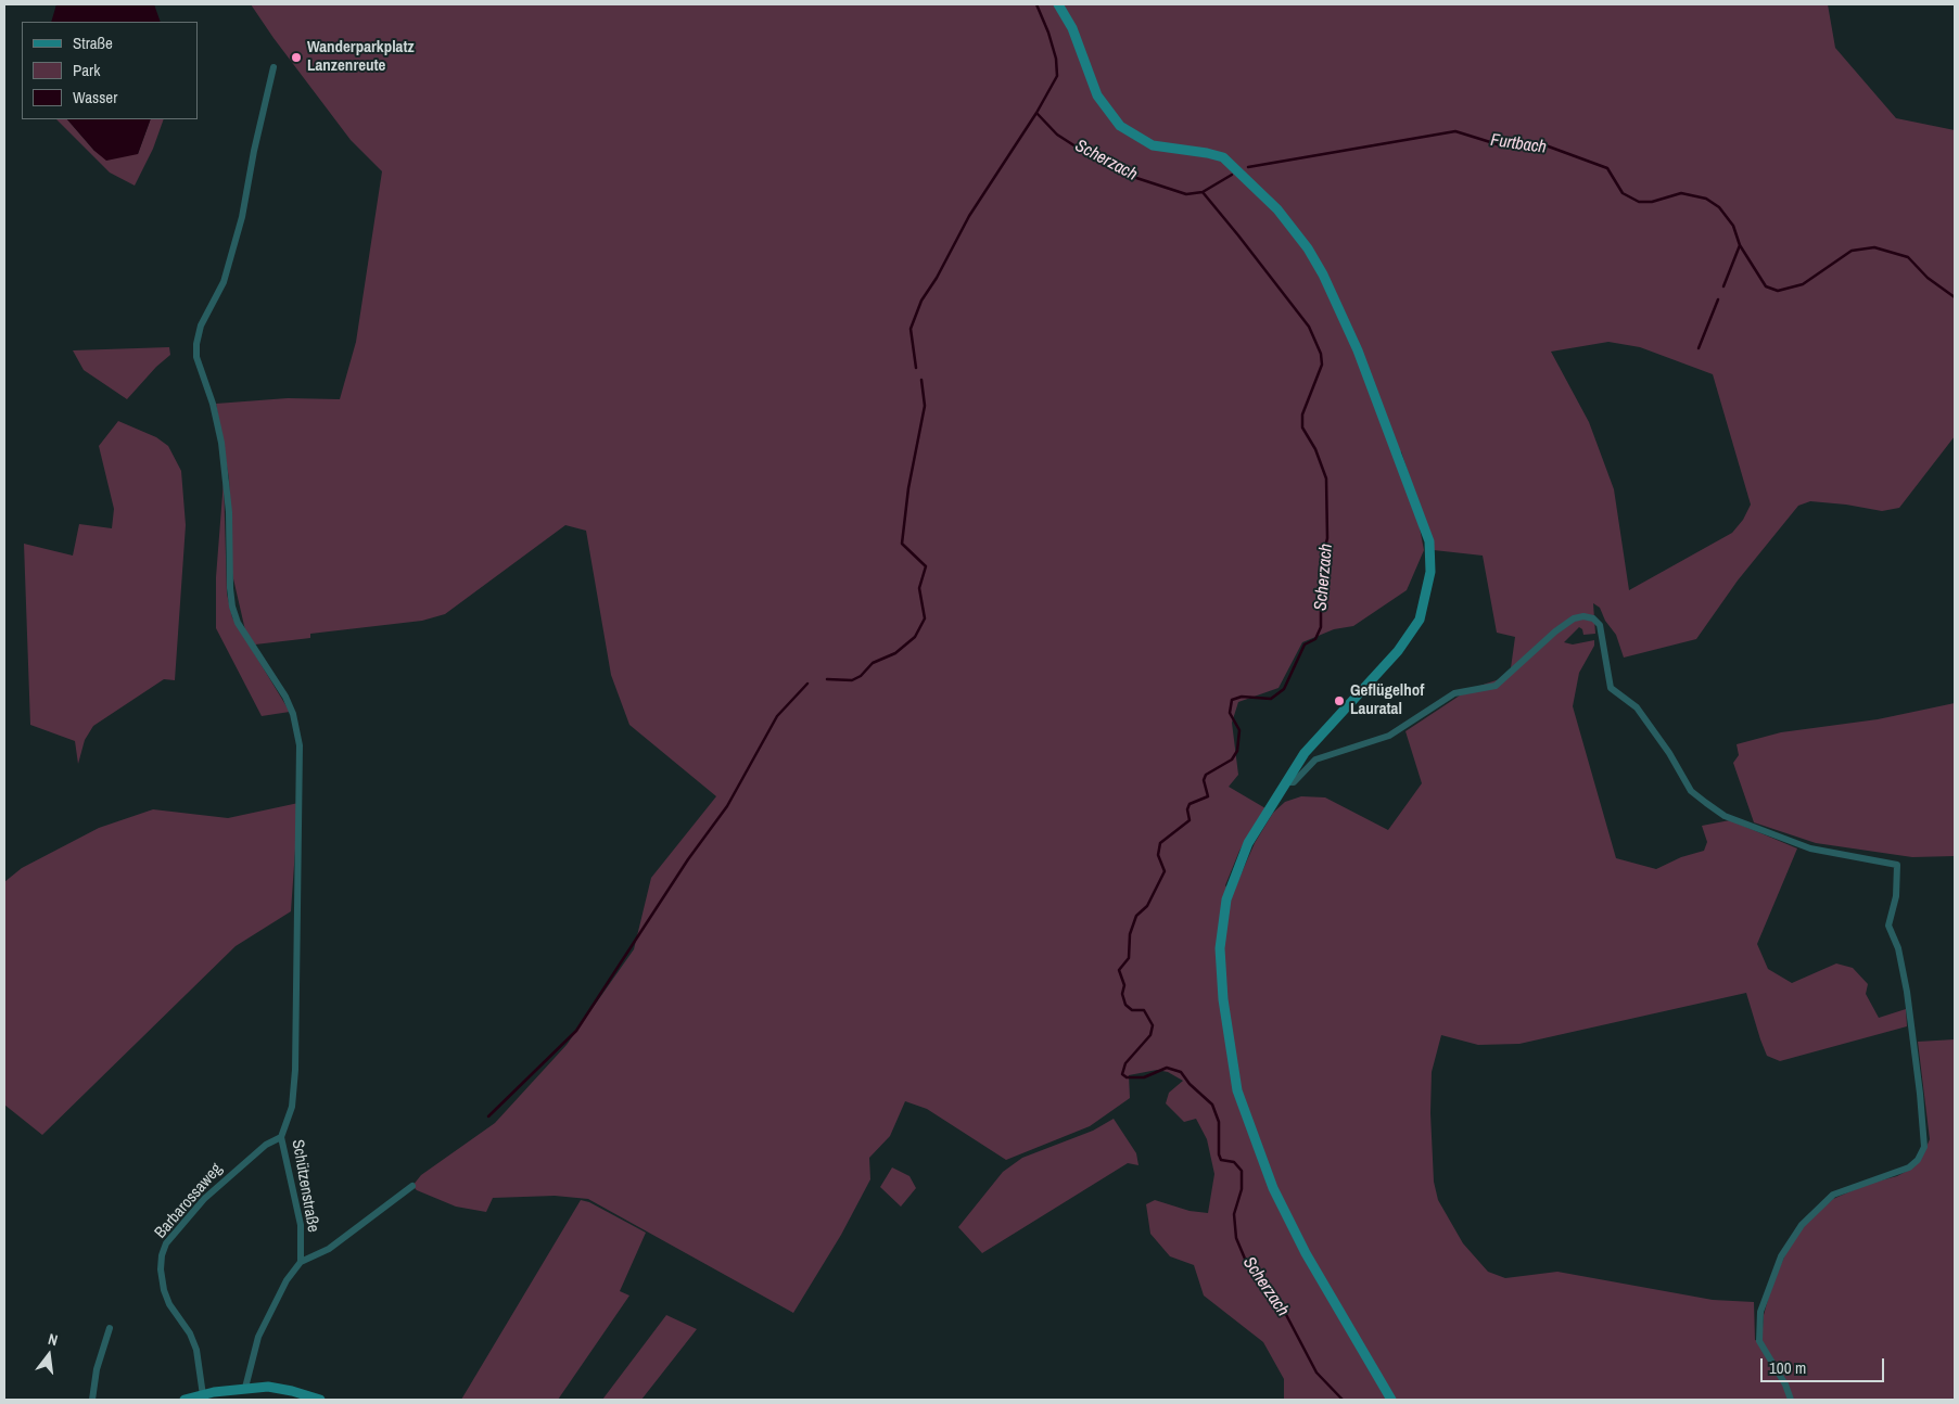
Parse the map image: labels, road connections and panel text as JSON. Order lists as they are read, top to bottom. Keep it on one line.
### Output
{"streets":{"street":["Schützenstraße","Barbarossaweg"]},"crossings":[["Schützenstraße","Barbarossaweg"]],"water":["Furtbach","Scherzach"],"places":["Wanderparkplatz Lanzenreute","Geflügelhof Lauratal"],"legend":["Straße","Park","Wasser"],"scale_bar":"100 m","north":"top"}
